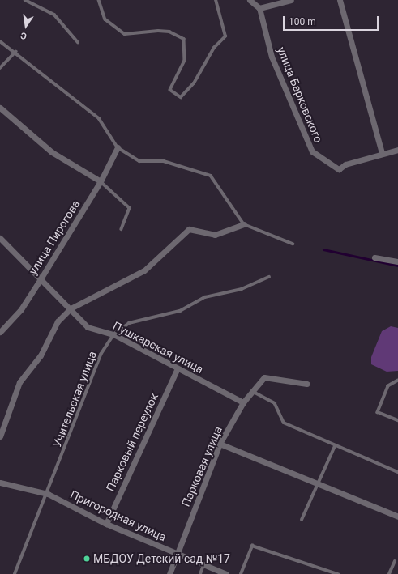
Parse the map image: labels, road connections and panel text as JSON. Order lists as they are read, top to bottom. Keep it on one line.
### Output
{"streets":{"street":["улица Барковского","улица Пирогова","Пушкарская улица","Парковый переулок","Парковая улица","Пригородная улица"],"lane":["Учительская улица"]},"crossings":[["улица Пирогова","Пушкарская улица"],["Пушкарская улица","Учительская улица"],["Пушкарская улица","Парковый переулок"],["Пушкарская улица","Парковая улица"],["Учительская улица","Пригородная улица"],["Парковый переулок","Пригородная улица"],["Парковая улица","Пригородная улица"]],"places":["МБДОУ Детский сад №17"],"scale_bar":"100 m","north":"bottom"}
